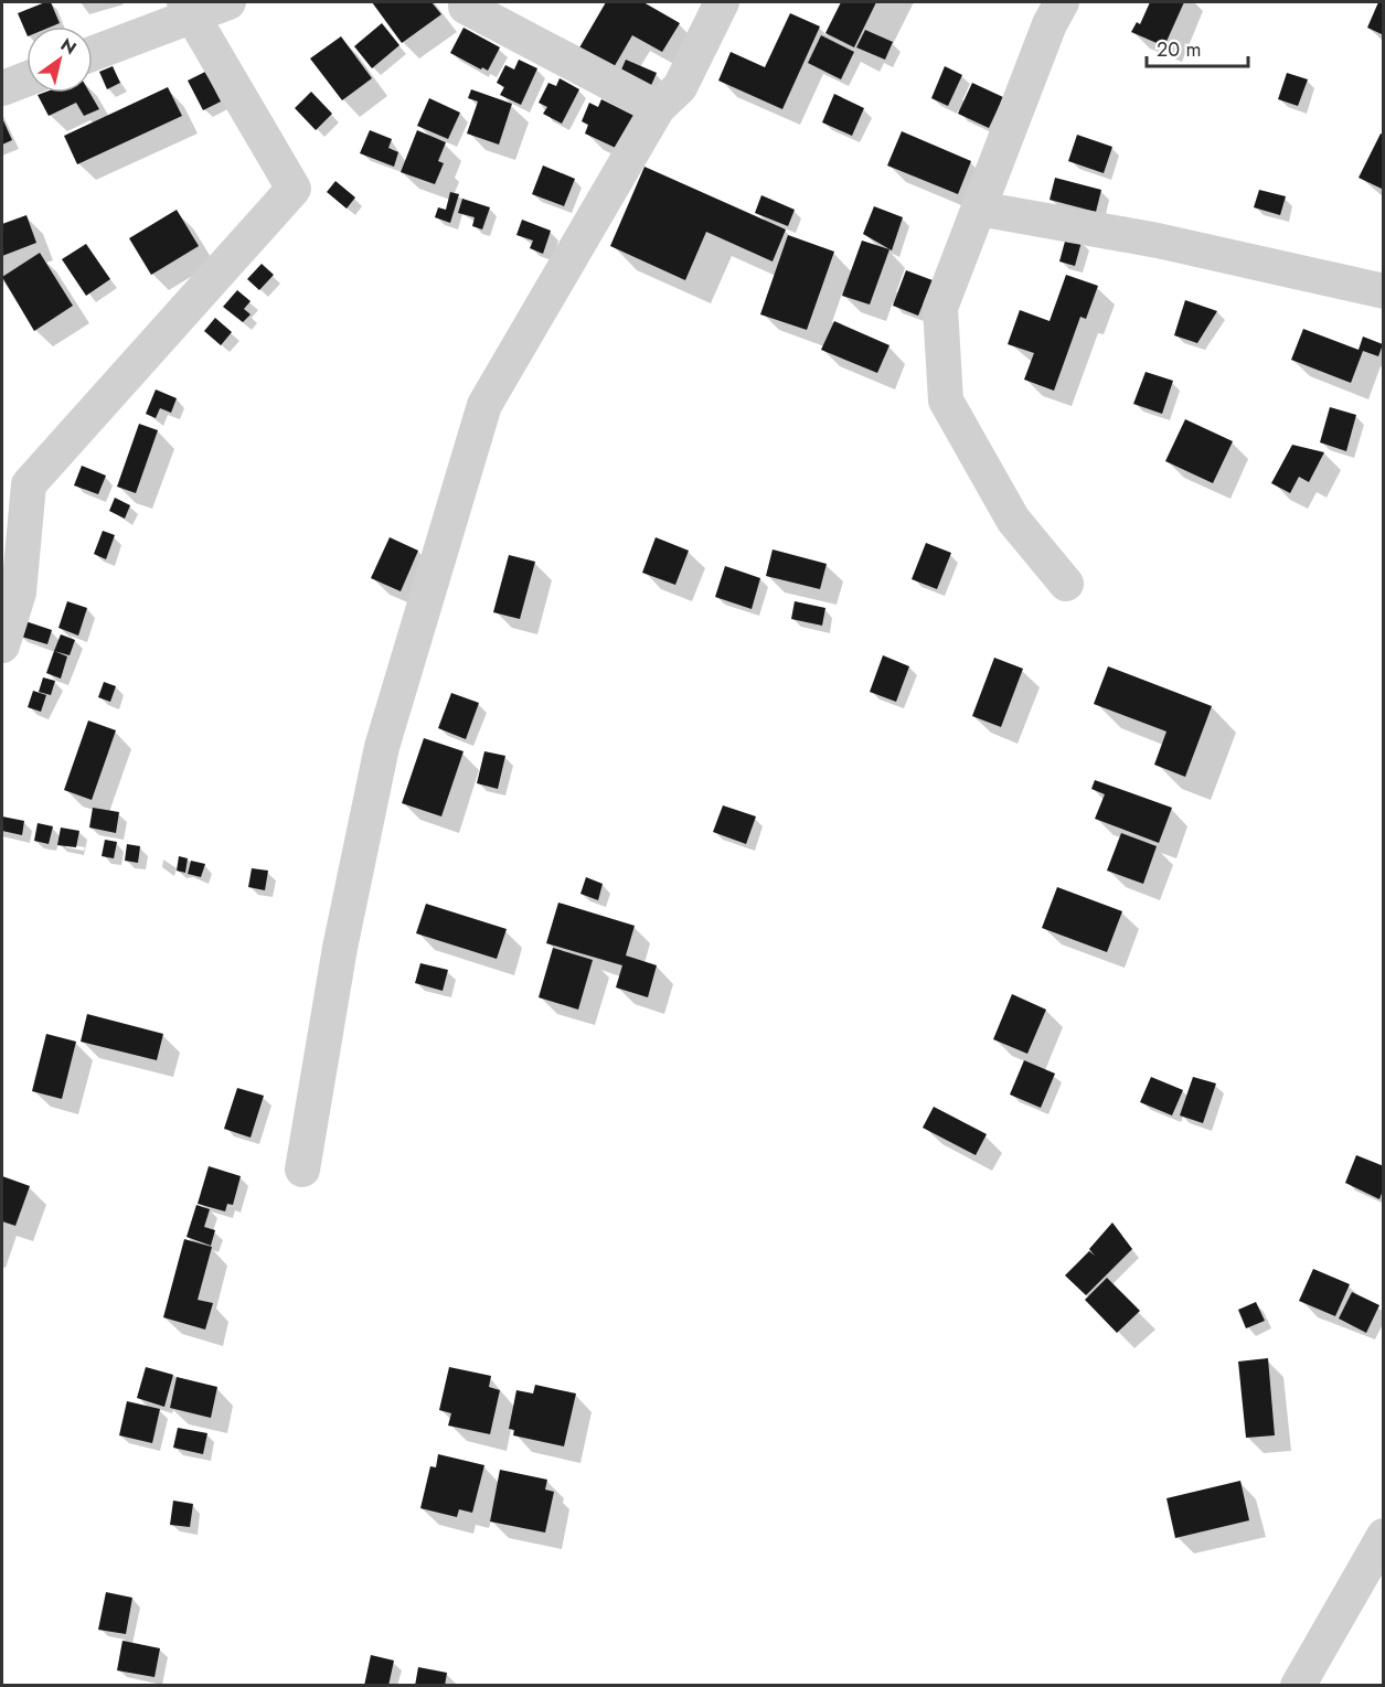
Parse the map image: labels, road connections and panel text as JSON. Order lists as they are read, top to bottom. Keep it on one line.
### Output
{"scale_bar":"20 m","north":"top right"}
